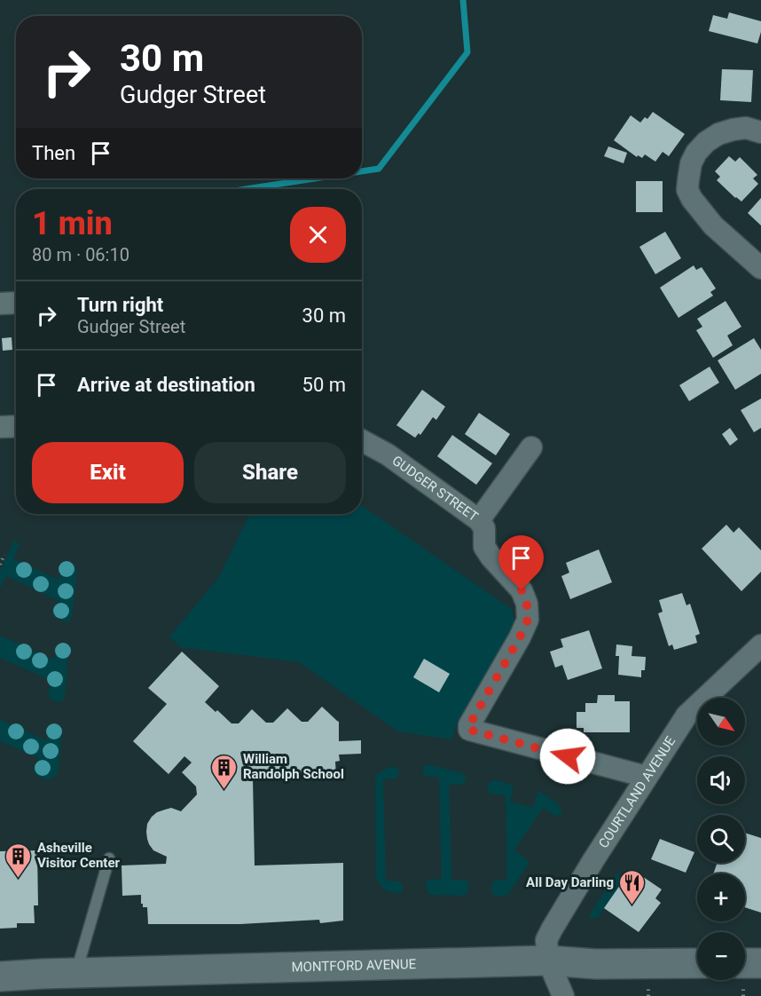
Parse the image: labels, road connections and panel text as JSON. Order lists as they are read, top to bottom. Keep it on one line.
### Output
{"streets":{"street":["GUDGER STREET","COURTLAND AVENUE","MONTFORD AVENUE"]},"crossings":[["GUDGER STREET","COURTLAND AVENUE"],["COURTLAND AVENUE","MONTFORD AVENUE"]],"places":{"building":["William Randolph School","Asheville Visitor Center"],"restaurant":["All Day Darling"]},"north":"bottom right","page":{"turn":["30 m","Gudger Street"],"then":"Then","heading":["1 min","80 m · 06:10"],"list":[{"name":"Turn right","note":"Gudger Street","value":"30 m"},{"name":"Arrive at destination","value":"50 m"}],"buttons":["Exit","Share"],"map_buttons":["+","−"]}}
